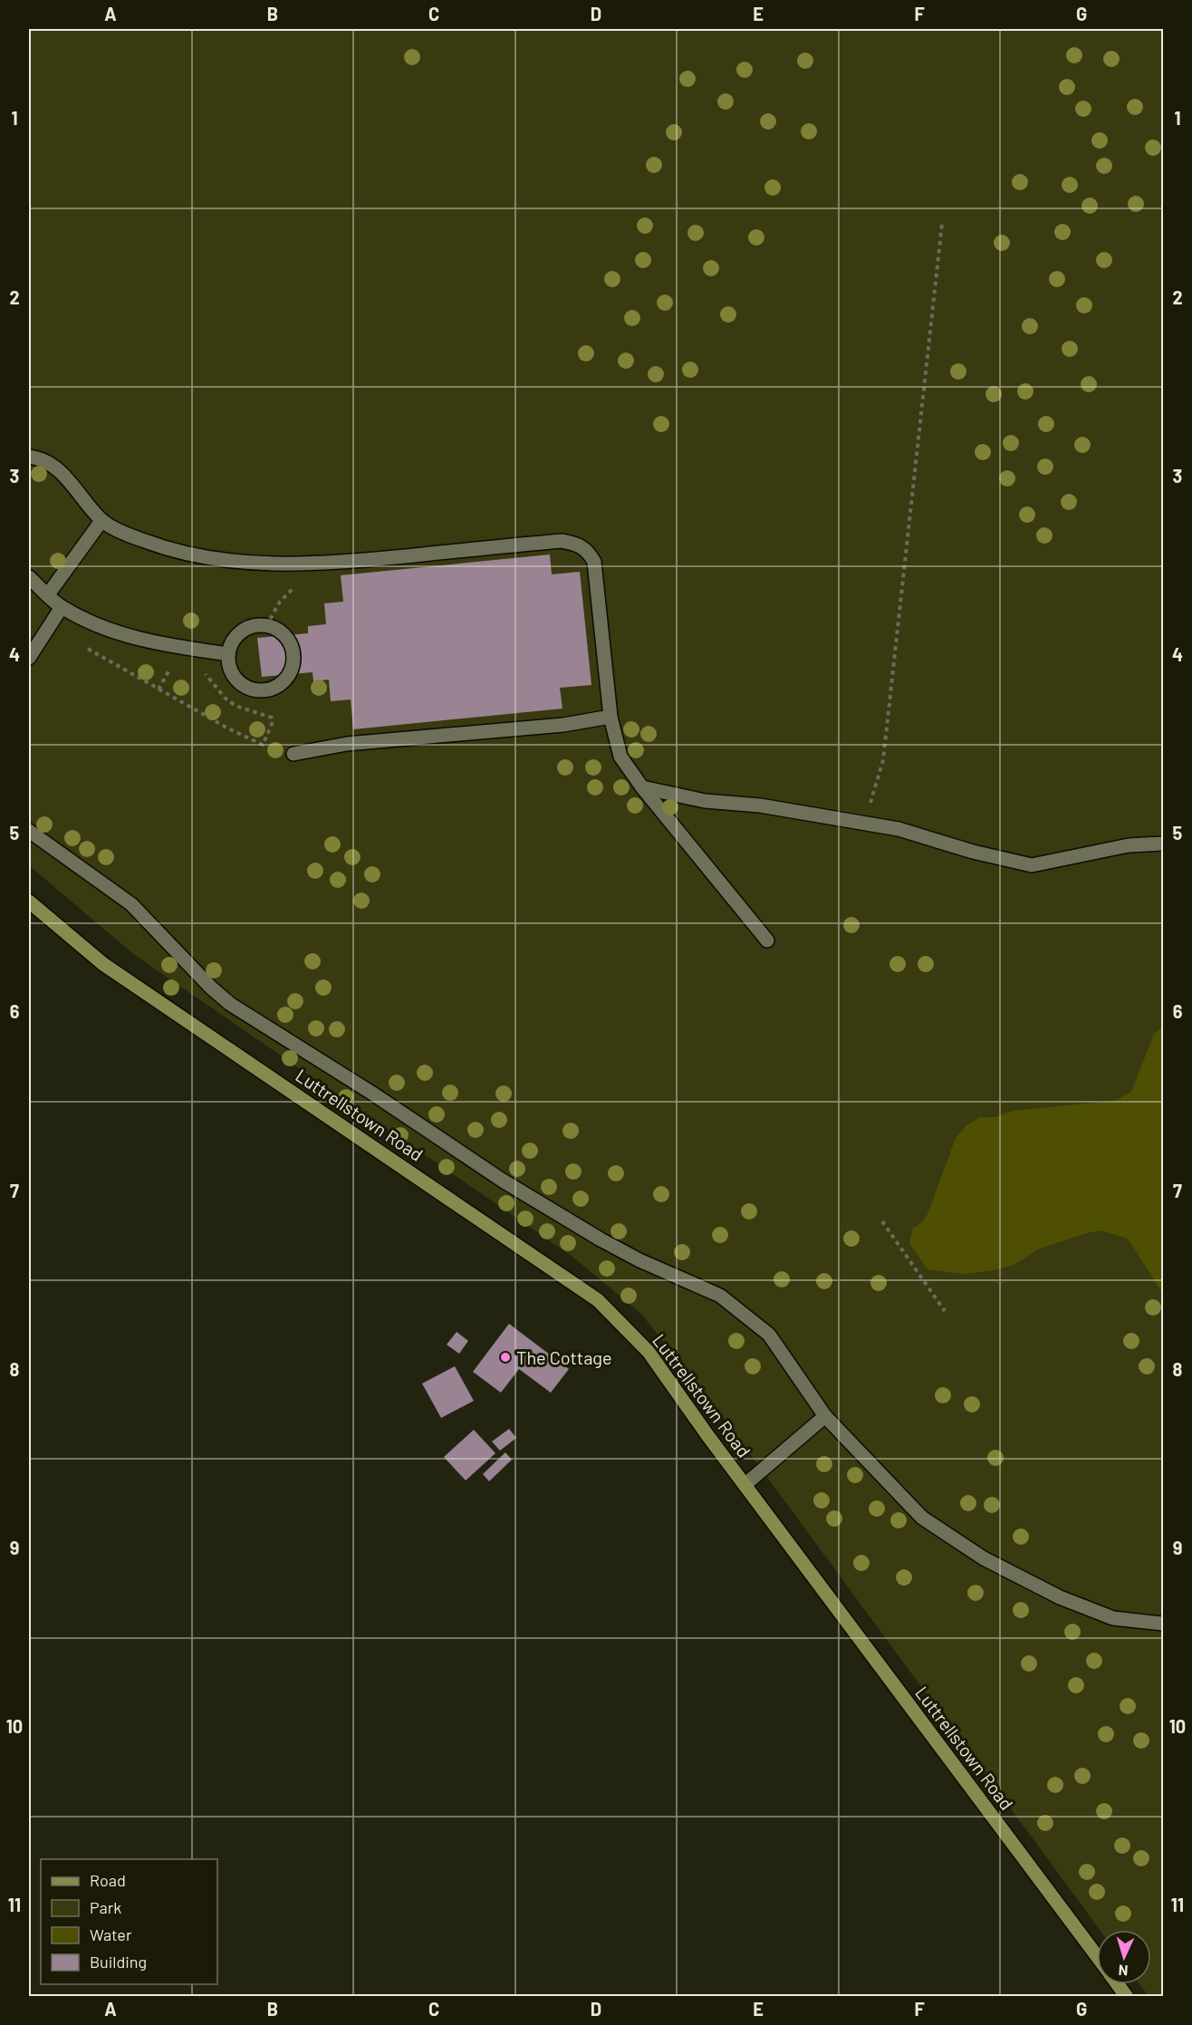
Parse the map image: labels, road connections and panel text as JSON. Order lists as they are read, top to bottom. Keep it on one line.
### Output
{"streets":{"street":["Luttrellstown Road"]},"places":["The Cottage"],"legend":["Road","Park","Water","Building"],"north":"bottom","grid":{"columns":["A","B","C","D","E","F","G"],"rows":["1","2","3","4","5","6","7","8","9","10","11"]}}
